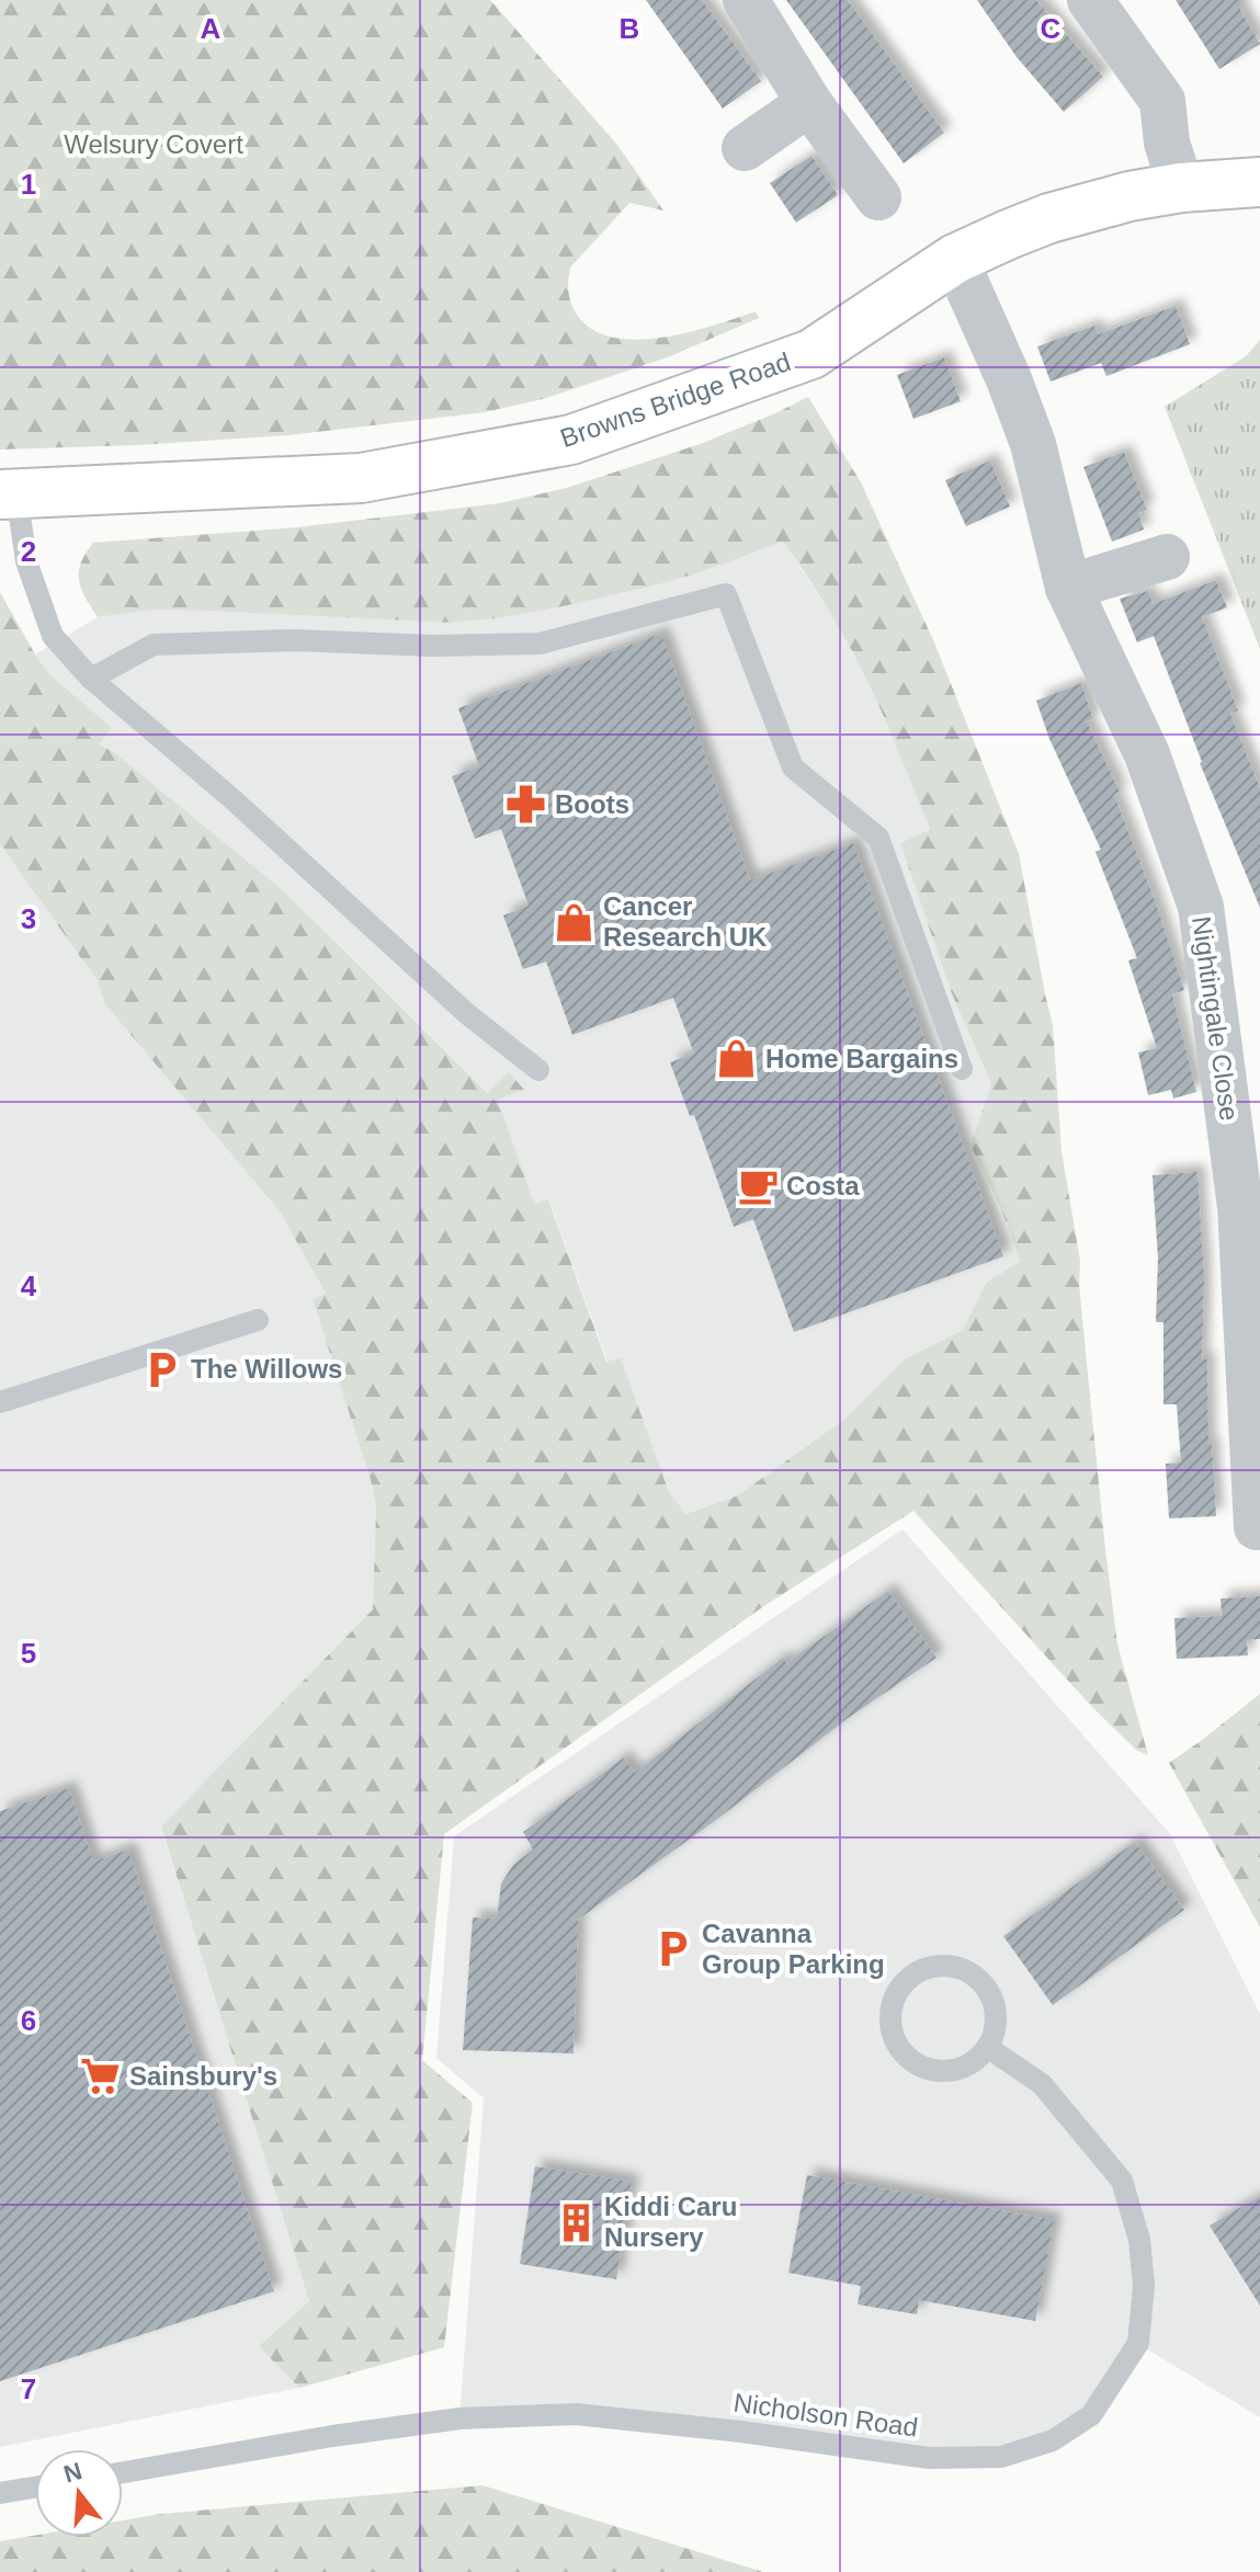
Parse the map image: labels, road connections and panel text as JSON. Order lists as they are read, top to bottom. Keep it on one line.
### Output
{"streets":{"street":["Browns Bridge Road","Nightingale Close"],"lane":["Nicholson Road"]},"crossings":[["Browns Bridge Road","Nightingale Close"]],"parks":["Welsury Covert"],"places":{"pharmacy":["Boots"],"shop":["Cancer Research UK","Home Bargains"],"cafe":["Costa"],"parking":["The Willows","Cavanna Group Parking"],"supermarket":["Sainsbury's"],"building":["Kiddi Caru Nursery"]},"north":"top","grid":{"columns":["A","B","C"],"rows":["1","2","3","4","5","6","7"]}}
